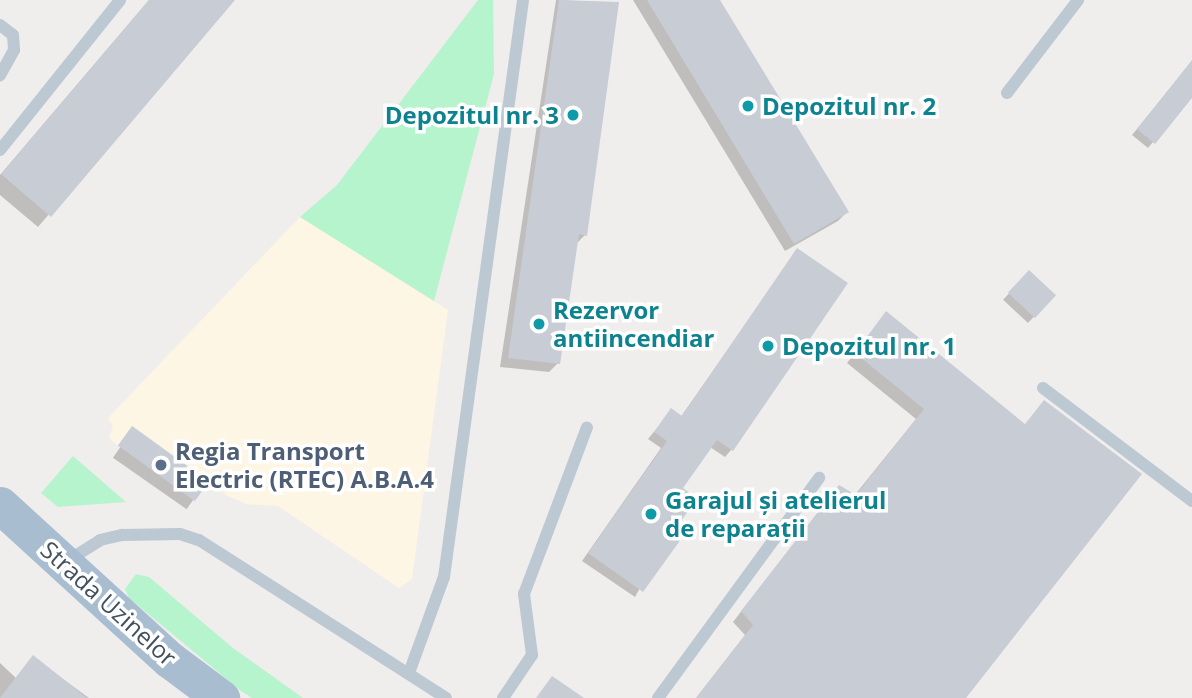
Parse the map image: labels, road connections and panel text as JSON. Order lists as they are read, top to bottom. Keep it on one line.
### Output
{"streets":{"main road":["Strada Uzinelor"]},"places":["Depozitul nr. 2","Depozitul nr. 3","Rezervor antiincendiar","Depozitul nr. 1","Regia Transport Electric (RTEC) A.B.A.4","Garajul și atelierul de reparații"]}
